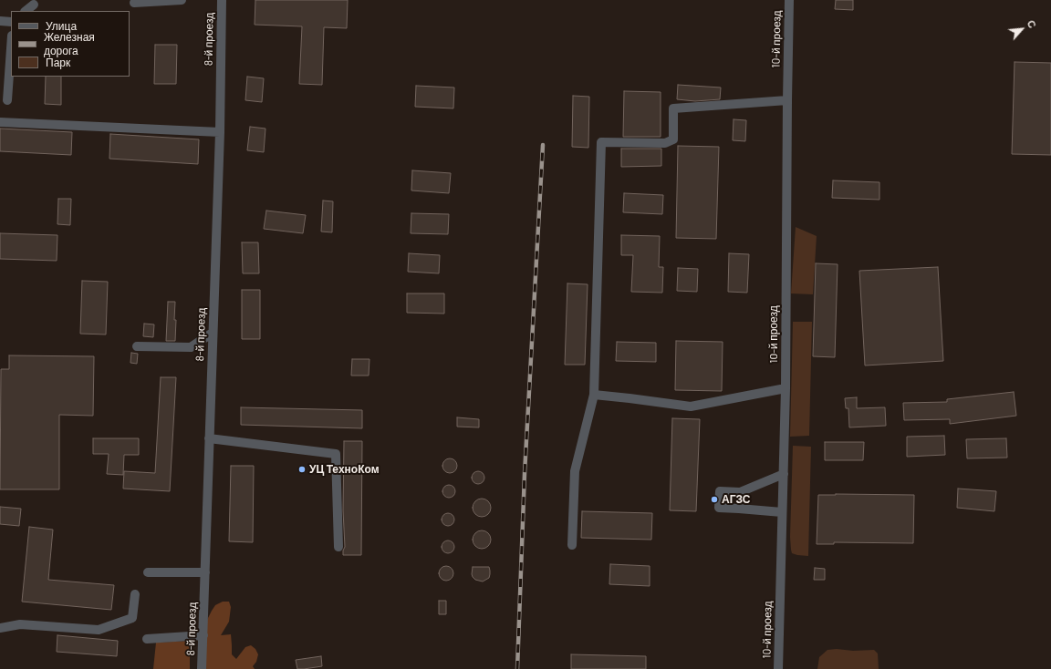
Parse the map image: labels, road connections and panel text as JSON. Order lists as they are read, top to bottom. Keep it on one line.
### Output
{"streets":{"street":["8-й проезд","10-й проезд"]},"places":["УЦ ТехноКом","АГЗС"],"legend":["Улица","Железная дорога","Парк"],"north":"top right"}
